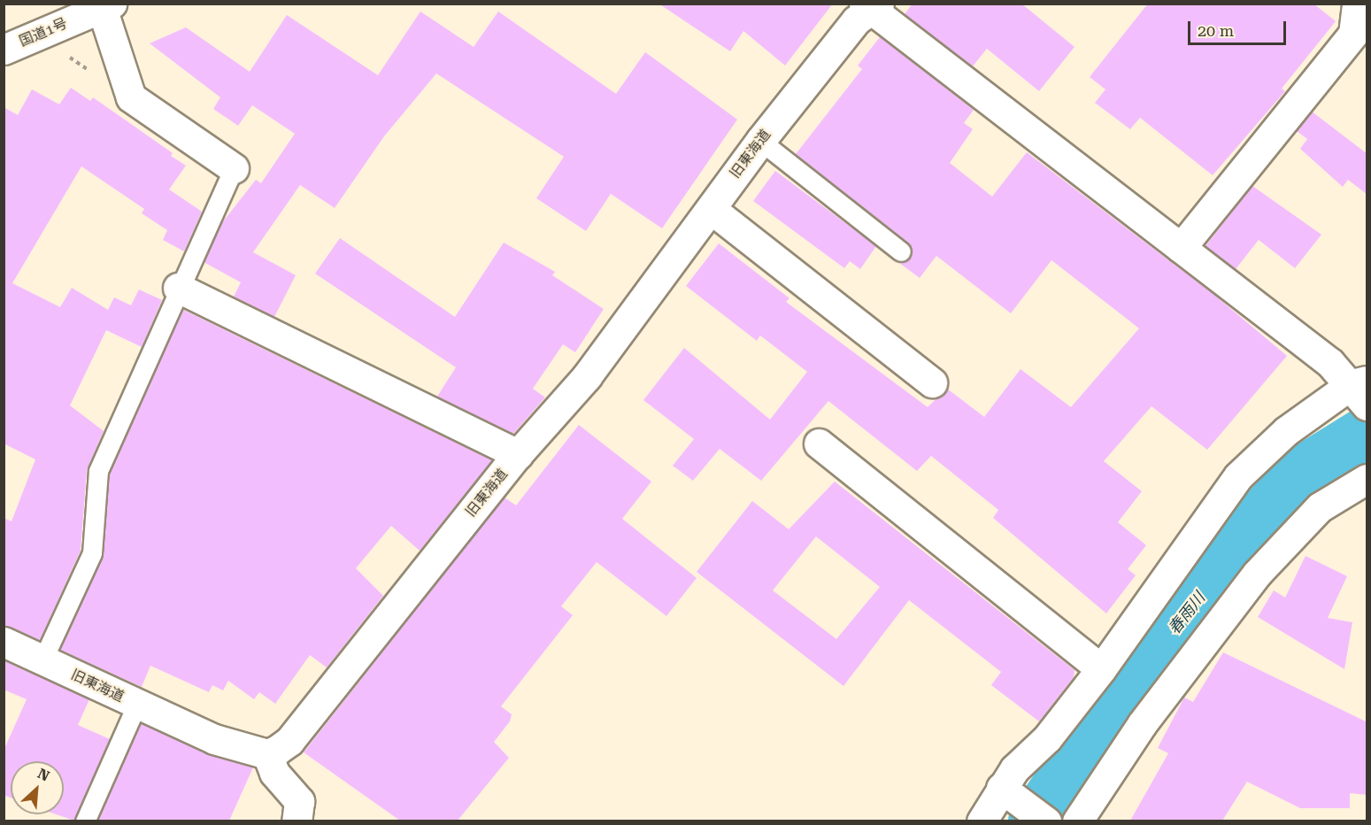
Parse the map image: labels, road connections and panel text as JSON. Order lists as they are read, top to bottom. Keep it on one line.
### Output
{"streets":{"main road":["国道1号","旧東海道"]},"water":["春雨川"],"scale_bar":"20 m","north":"top right"}
